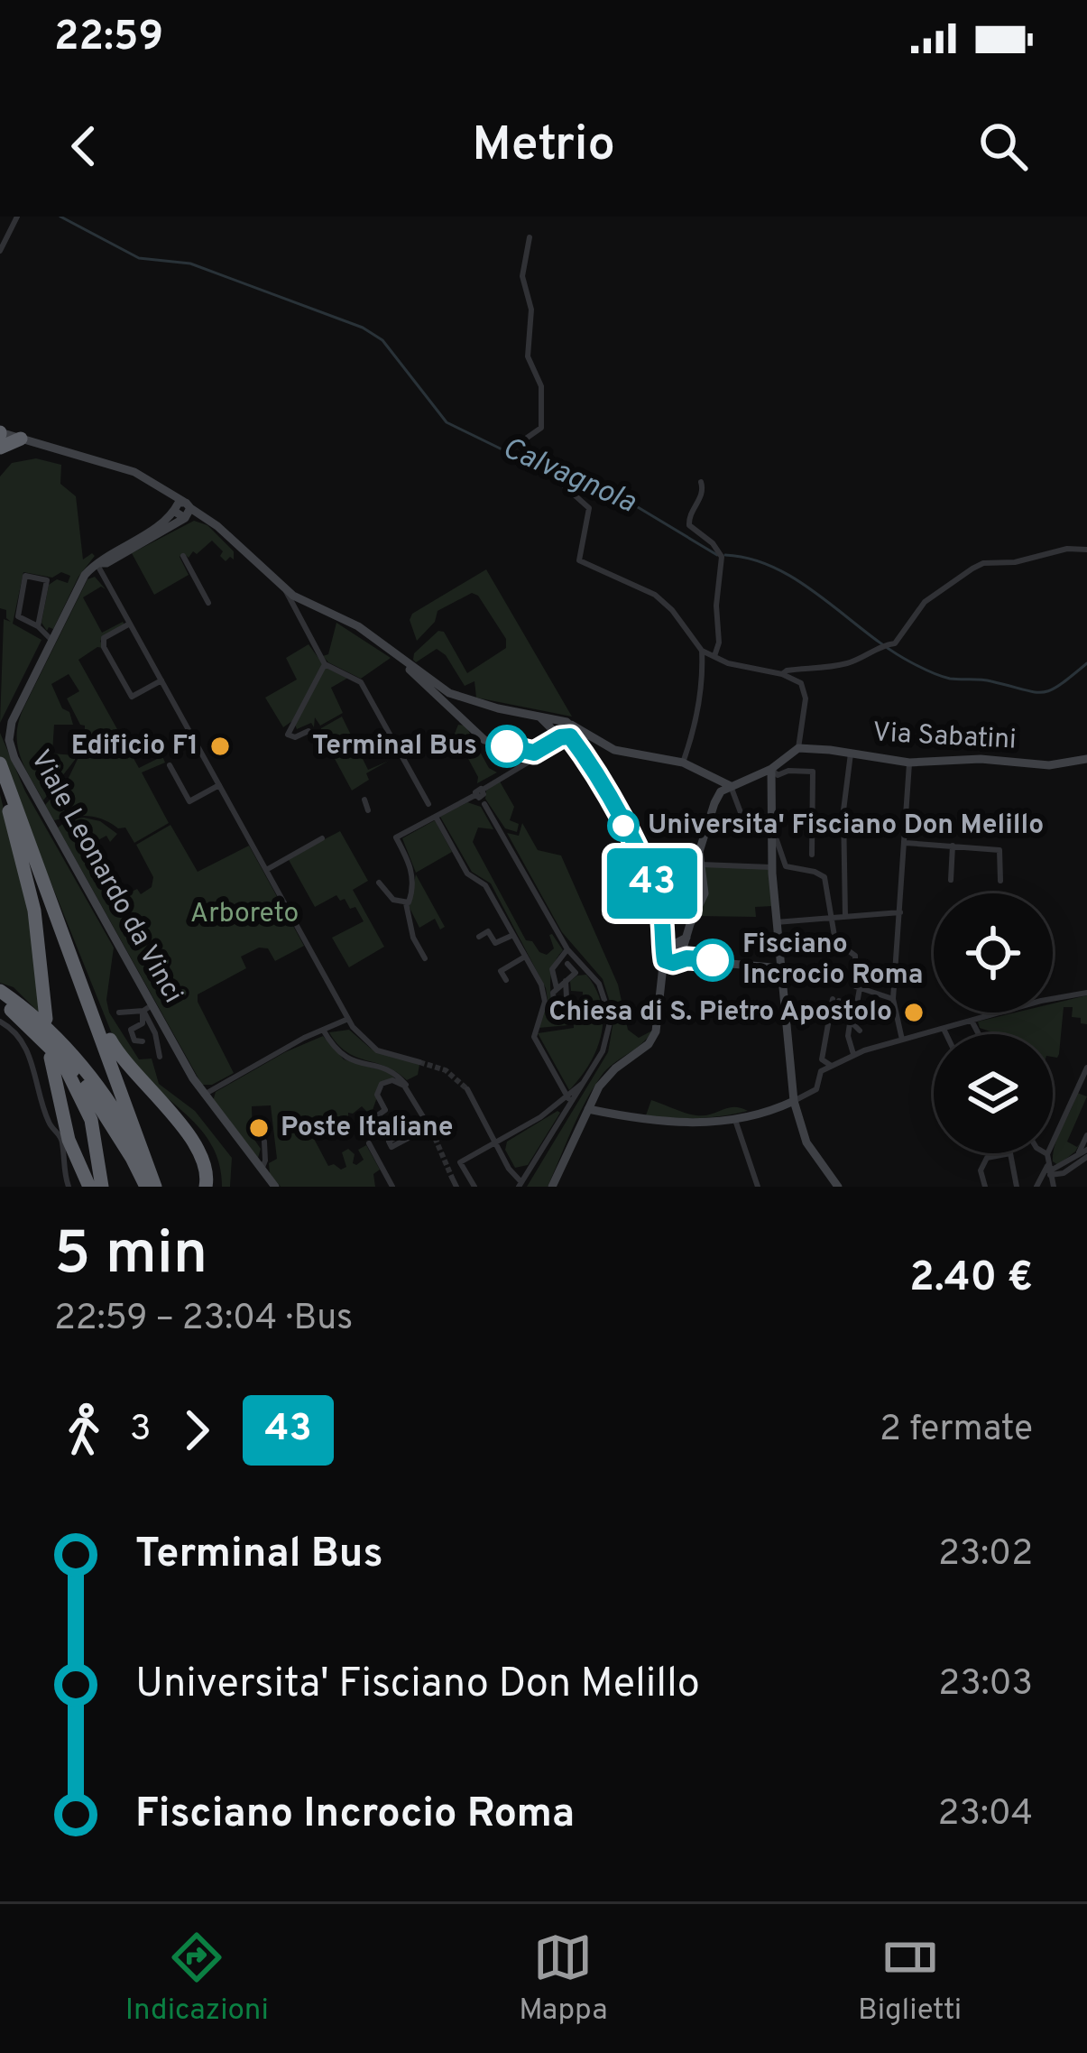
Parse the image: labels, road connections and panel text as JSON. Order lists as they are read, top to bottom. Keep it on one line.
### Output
{"streets":{"street":["Via Sabatini","Viale Leonardo da Vinci"]},"water":["Calvagnola"],"parks":["Arboreto"],"places":["Edificio F1","Terminal Bus","Universita' Fisciano Don Melillo","Fisciano Incrocio Roma","Chiesa di S. Pietro Apostolo","Poste Italiane"],"lines":["bus line 43"],"page":{"status":"22:59","header":"Metrio","on_map":"43","heading":["5 min","22:59 – 23:04 · Bus","2.40 €"],"legs":["3","43","2 fermate"],"list":[{"name":"Terminal Bus","value":"23:02"},{"name":"Universita' Fisciano Don Melillo","value":"23:03"},{"name":"Fisciano Incrocio Roma","value":"23:04"}],"tabs":["Indicazioni","Mappa","Biglietti"]}}
